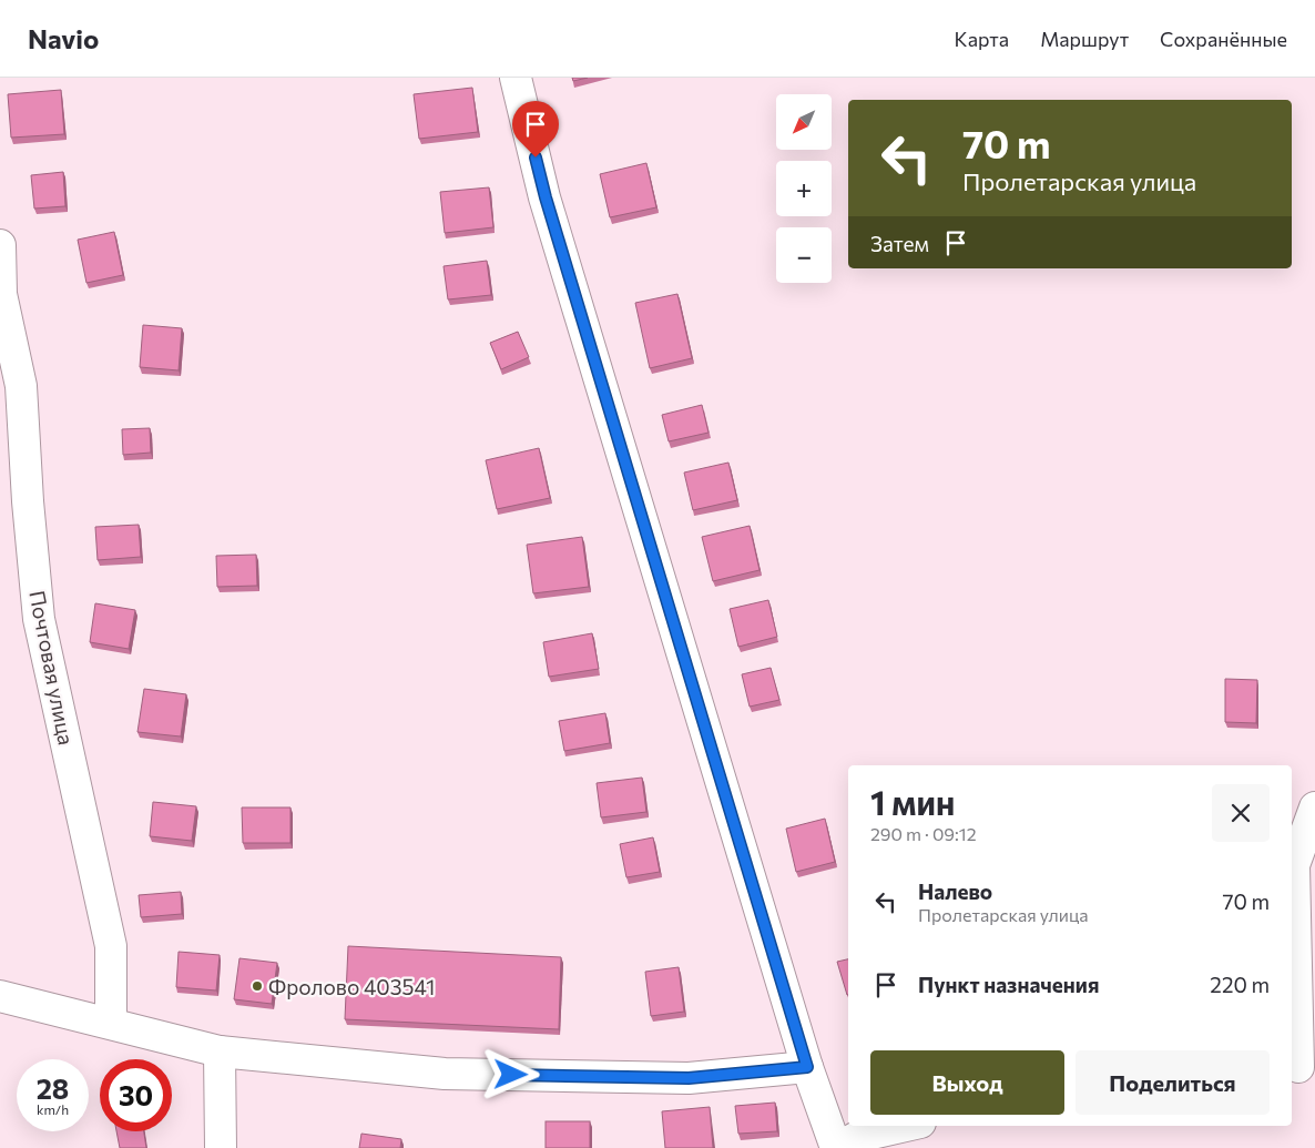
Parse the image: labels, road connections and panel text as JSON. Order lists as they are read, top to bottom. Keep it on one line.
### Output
{"streets":{"street":["Почтовая улица"]},"places":["Фролово 403541"],"north":"bottom left","page":{"header":"Navio","nav":["Карта","Маршрут","Сохранённые"],"map_buttons":["+","−"],"turn":["70 m","Пролетарская улица"],"then":"Затем","heading":["1 мин","290 m · 09:12"],"list":[{"name":"Налево","note":"Пролетарская улица","value":"70 m"},{"name":"Пункт назначения","value":"220 m"}],"buttons":["Выход","Поделиться"],"speed":"28 km/h","limit":"30"}}
